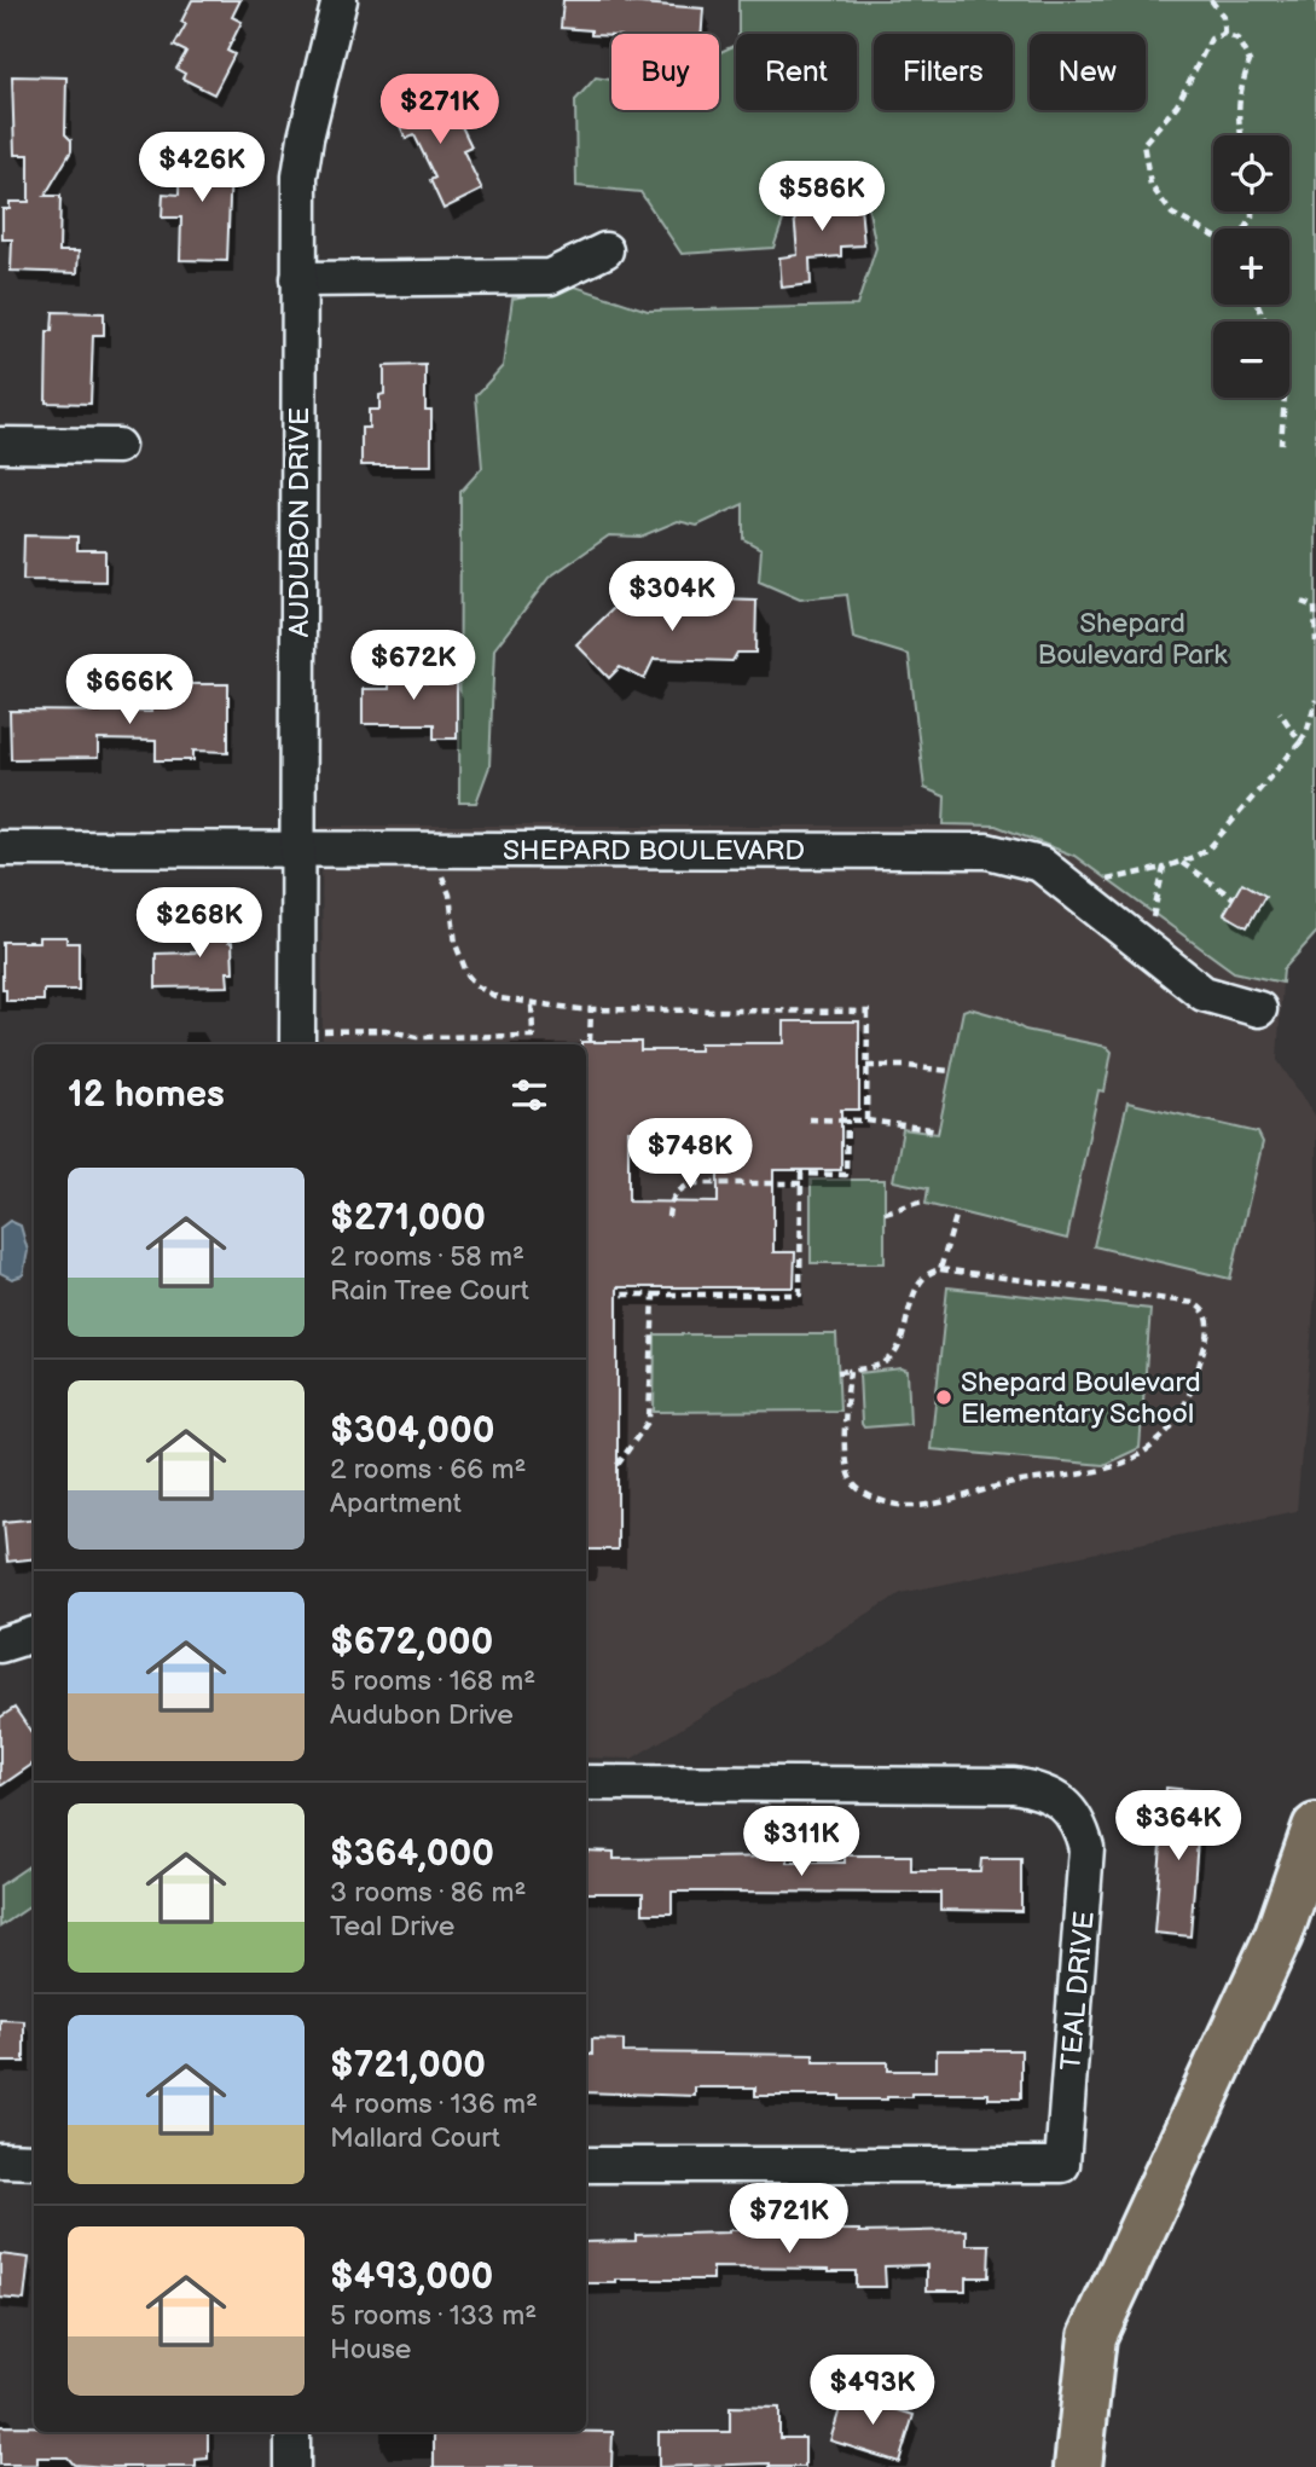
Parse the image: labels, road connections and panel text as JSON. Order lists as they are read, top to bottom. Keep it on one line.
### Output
{"streets":{"street":["AUDUBON DRIVE","SHEPARD BOULEVARD","TEAL DRIVE"]},"crossings":[["AUDUBON DRIVE","SHEPARD BOULEVARD"]],"parks":["Shepard Boulevard Park"],"places":["Shepard Boulevard Elementary School"],"page":{"chip":["Buy","Rent","Filters","New"],"price":["$271K","$426K","$586K","$304K","$672K","$666K","$268K","$748K","$364K","$311K","$721K","$493K"],"map_buttons":["+","−"],"heading":"12 homes","list":[{"name":"$271,000","note":"2 rooms · 58 m² · Rain Tree Court"},{"name":"$304,000","note":"2 rooms · 66 m² · Apartment"},{"name":"$672,000","note":"5 rooms · 168 m² · Audubon Drive"},{"name":"$364,000","note":"3 rooms · 86 m² · Teal Drive"},{"name":"$721,000","note":"4 rooms · 136 m² · Mallard Court"},{"name":"$493,000","note":"5 rooms · 133 m² · House"}]}}
